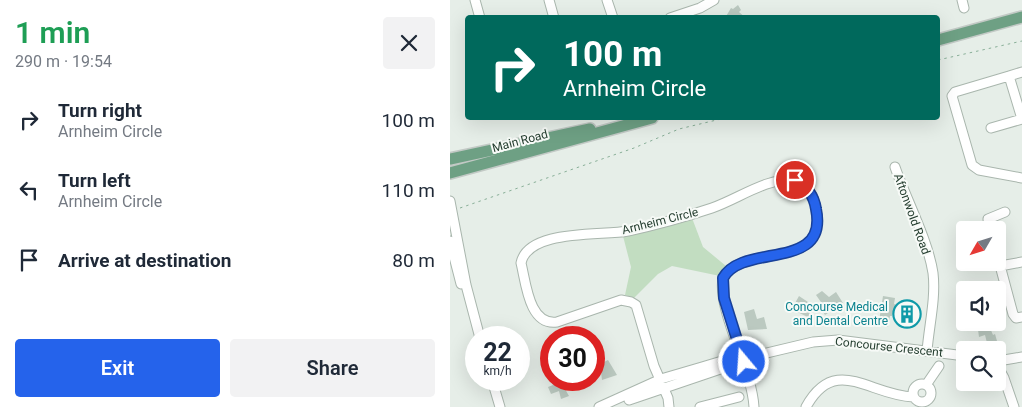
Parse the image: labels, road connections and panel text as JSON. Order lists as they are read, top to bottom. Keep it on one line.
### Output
{"streets":{"main road":["Main Road"],"street":["Aftonwold Road","Arnheim Circle","Concourse Crescent"]},"crossings":[["Aftonwold Road","Concourse Crescent"],["Arnheim Circle","Concourse Crescent"]],"places":{"building":["Concourse Medical and Dental Centre"]},"north":"bottom left","page":{"heading":["1 min","290 m · 19:54"],"turn":["100 m","Arnheim Circle"],"list":[{"name":"Turn right","note":"Arnheim Circle","value":"100 m"},{"name":"Turn left","note":"Arnheim Circle","value":"110 m"},{"name":"Arrive at destination","value":"80 m"}],"speed":"22 km/h","limit":"30","buttons":["Exit","Share"]}}
